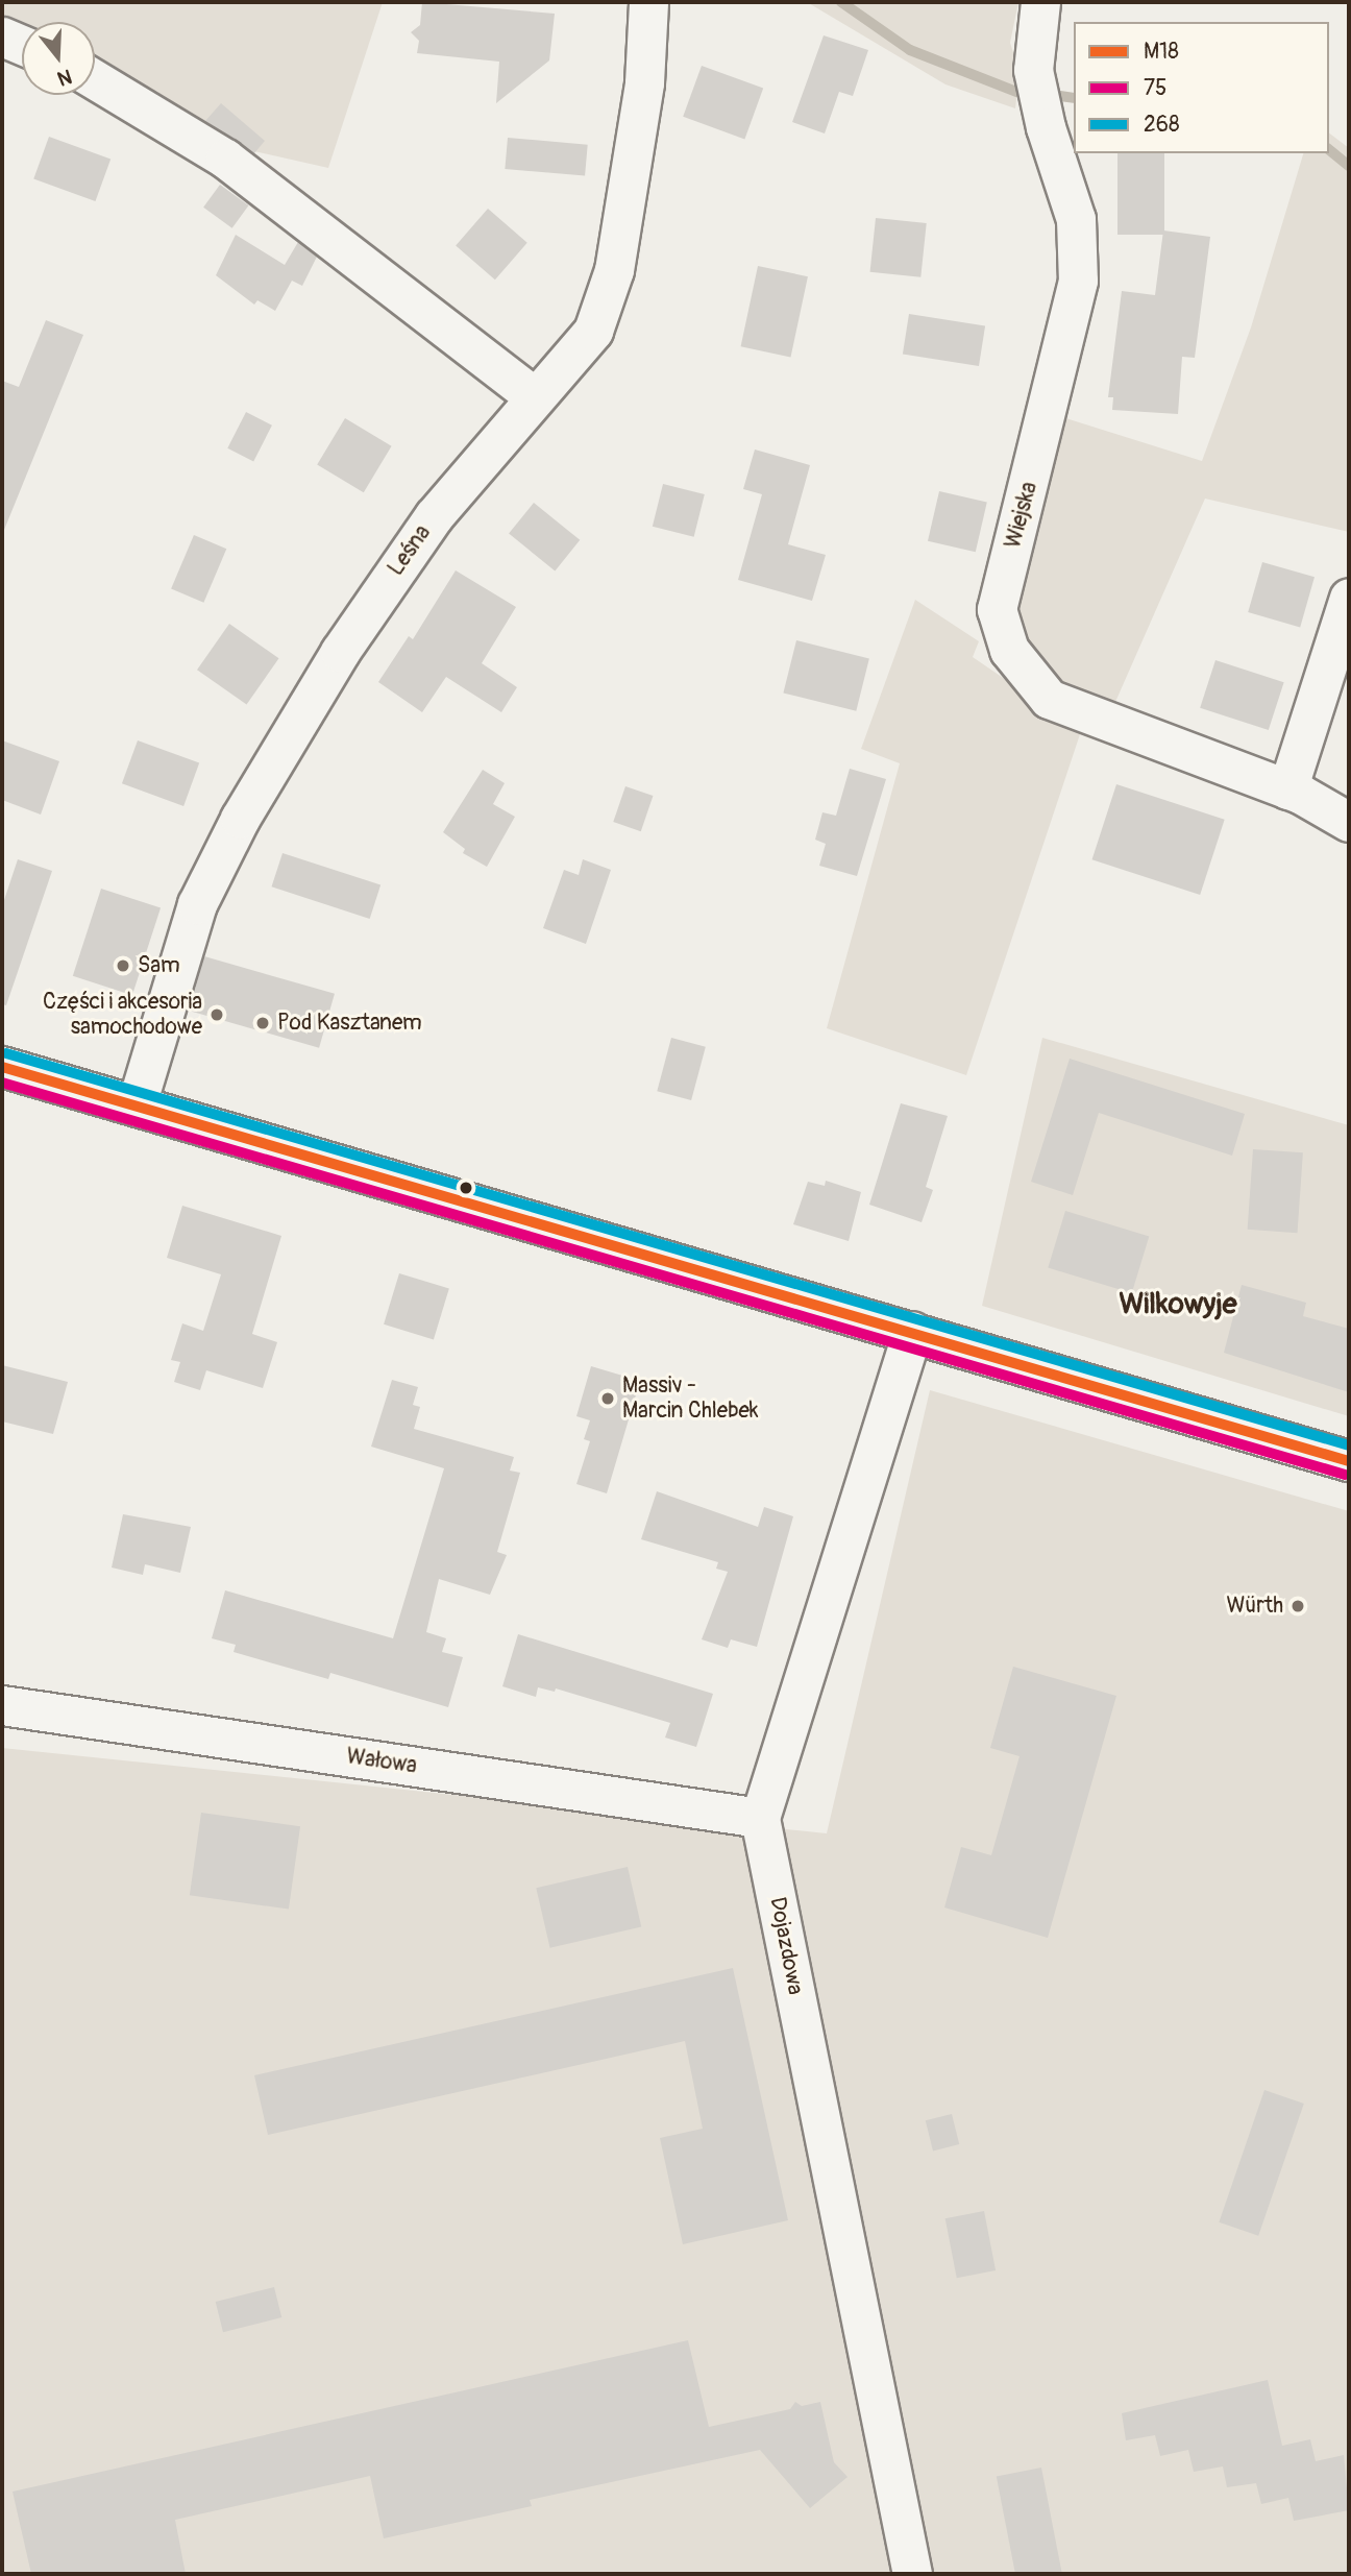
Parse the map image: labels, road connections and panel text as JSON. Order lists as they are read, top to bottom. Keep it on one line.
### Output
{"streets":{"street":["Wiejska","Leśna","Wałowa","Dojazdowa"]},"crossings":[["Wałowa","Dojazdowa"]],"districts":["Wilkowyje"],"places":["Sam","Części i akcesoria samochodowe","Pod Kasztanem","Massiv - Marcin Chlebek","Würth"],"lines":["transit line 268","transit line M18","transit line 75"],"legend":["M18","75","268"],"north":"bottom"}
